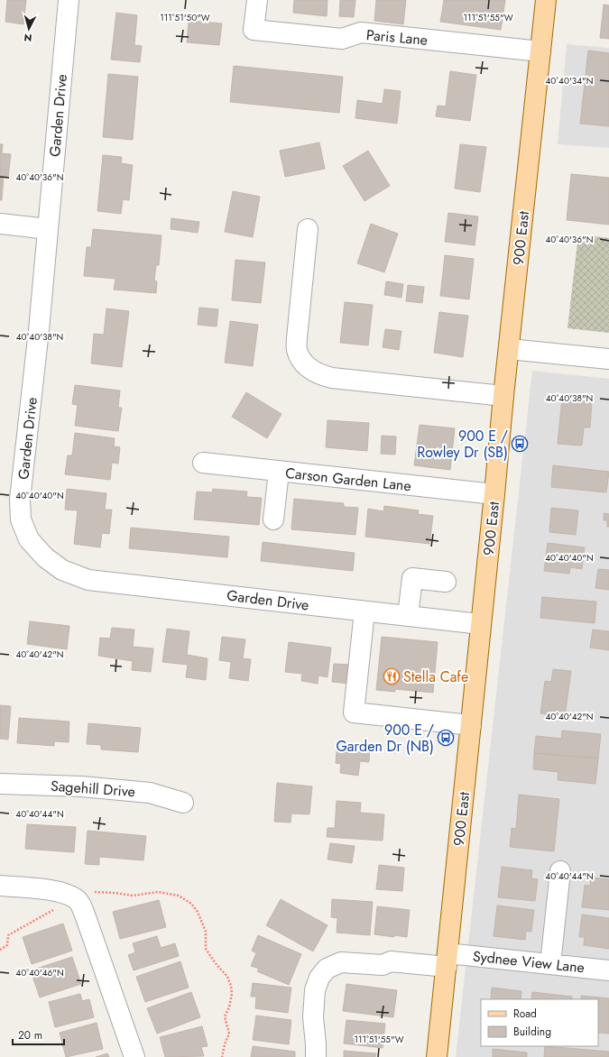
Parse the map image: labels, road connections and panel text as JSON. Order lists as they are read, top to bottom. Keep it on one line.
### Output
{"streets":{"main road":["900 East"],"street":["Paris Lane","Garden Drive","Carson Garden Lane","Sagehill Drive","Sydnee View Lane"]},"crossings":[["Paris Lane","900 East"],["Garden Drive","900 East"],["900 East","Carson Garden Lane"],["900 East","Sydnee View Lane"]],"places":{"bus stop":["900 E / Rowley Dr (SB)","900 E / Garden Dr (NB)"],"restaurant":["Stella Cafe"]},"legend":["Road","Building"],"scale_bar":"20 m","north":"bottom","coordinates":["111°51'50\"W","111°51'55\"W","40°40'34\"N","40°40'36\"N","40°40'38\"N","40°40'40\"N","40°40'42\"N","40°40'44\"N","40°40'46\"N"]}
